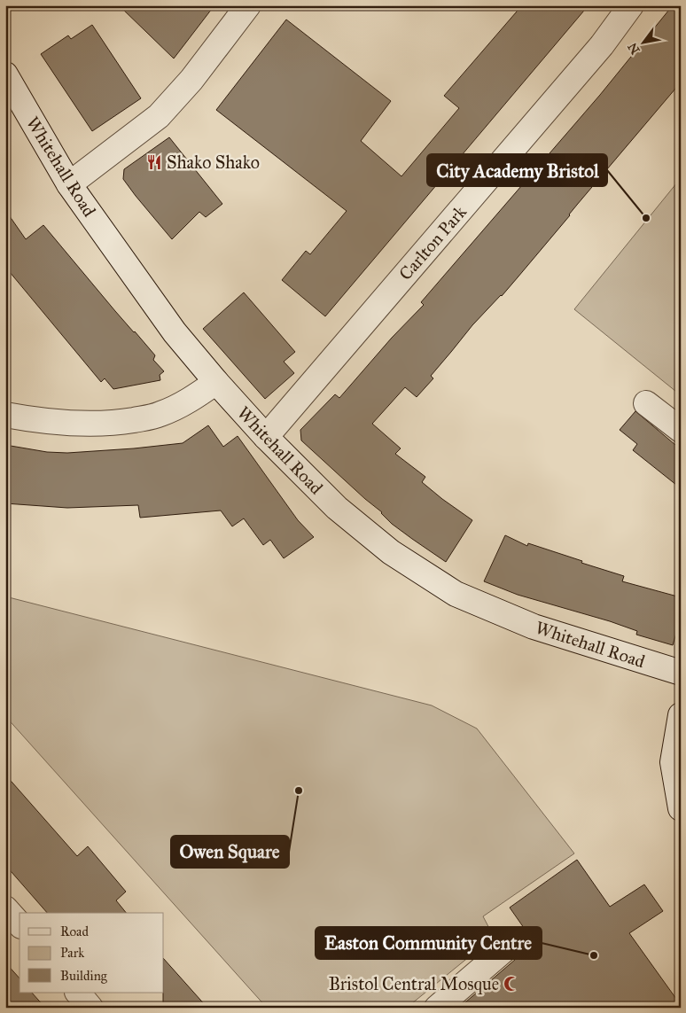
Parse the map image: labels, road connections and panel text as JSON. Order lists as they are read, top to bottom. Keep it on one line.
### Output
{"streets":{"street":["Whitehall Road","Carlton Park"]},"crossings":[["Whitehall Road","Carlton Park"]],"places":{"restaurant":["Shako Shako"],"other":["City Academy Bristol","Owen Square","Easton Community Centre"],"mosque":["Bristol Central Mosque"]},"legend":["Road","Park","Building"],"north":"bottom left"}
